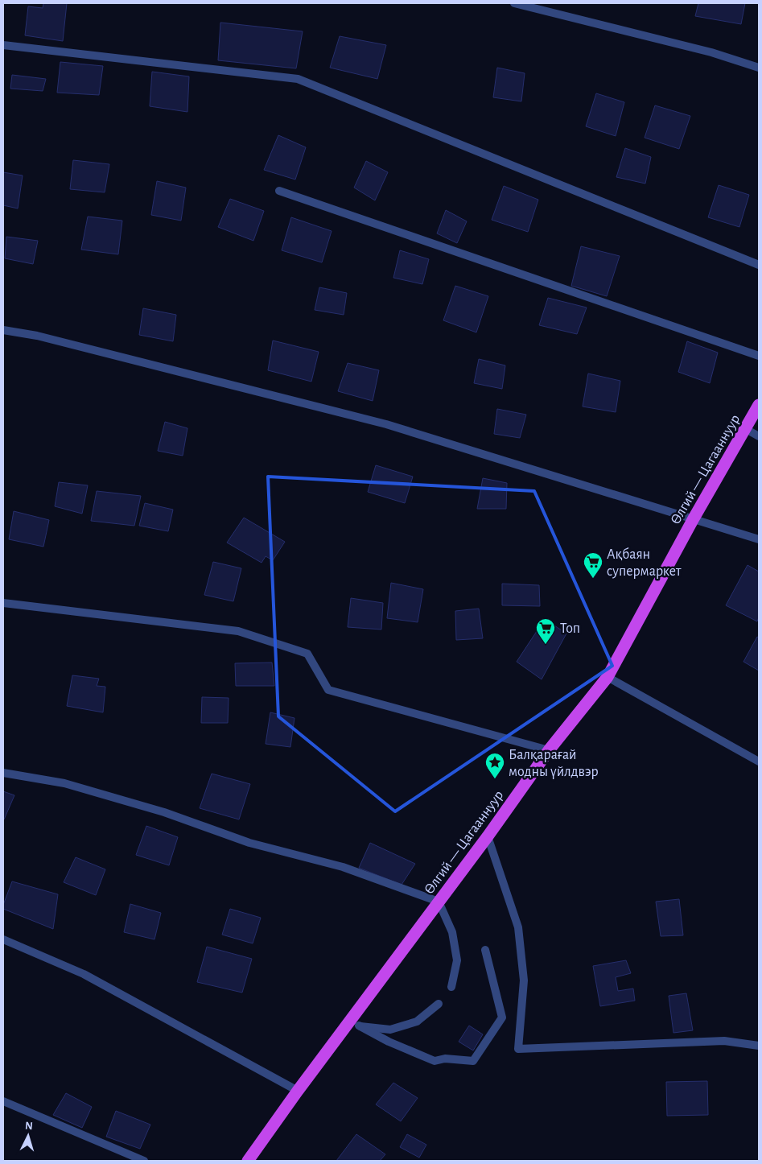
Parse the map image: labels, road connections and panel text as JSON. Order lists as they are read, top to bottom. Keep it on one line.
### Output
{"streets":{"highway":["Өлгий — Цагааннуур"]},"places":{"supermarket":["Ақбаян супермаркет","Топ"],"place":["Балқарағай модны үйлдвэр"]},"north":"top"}
